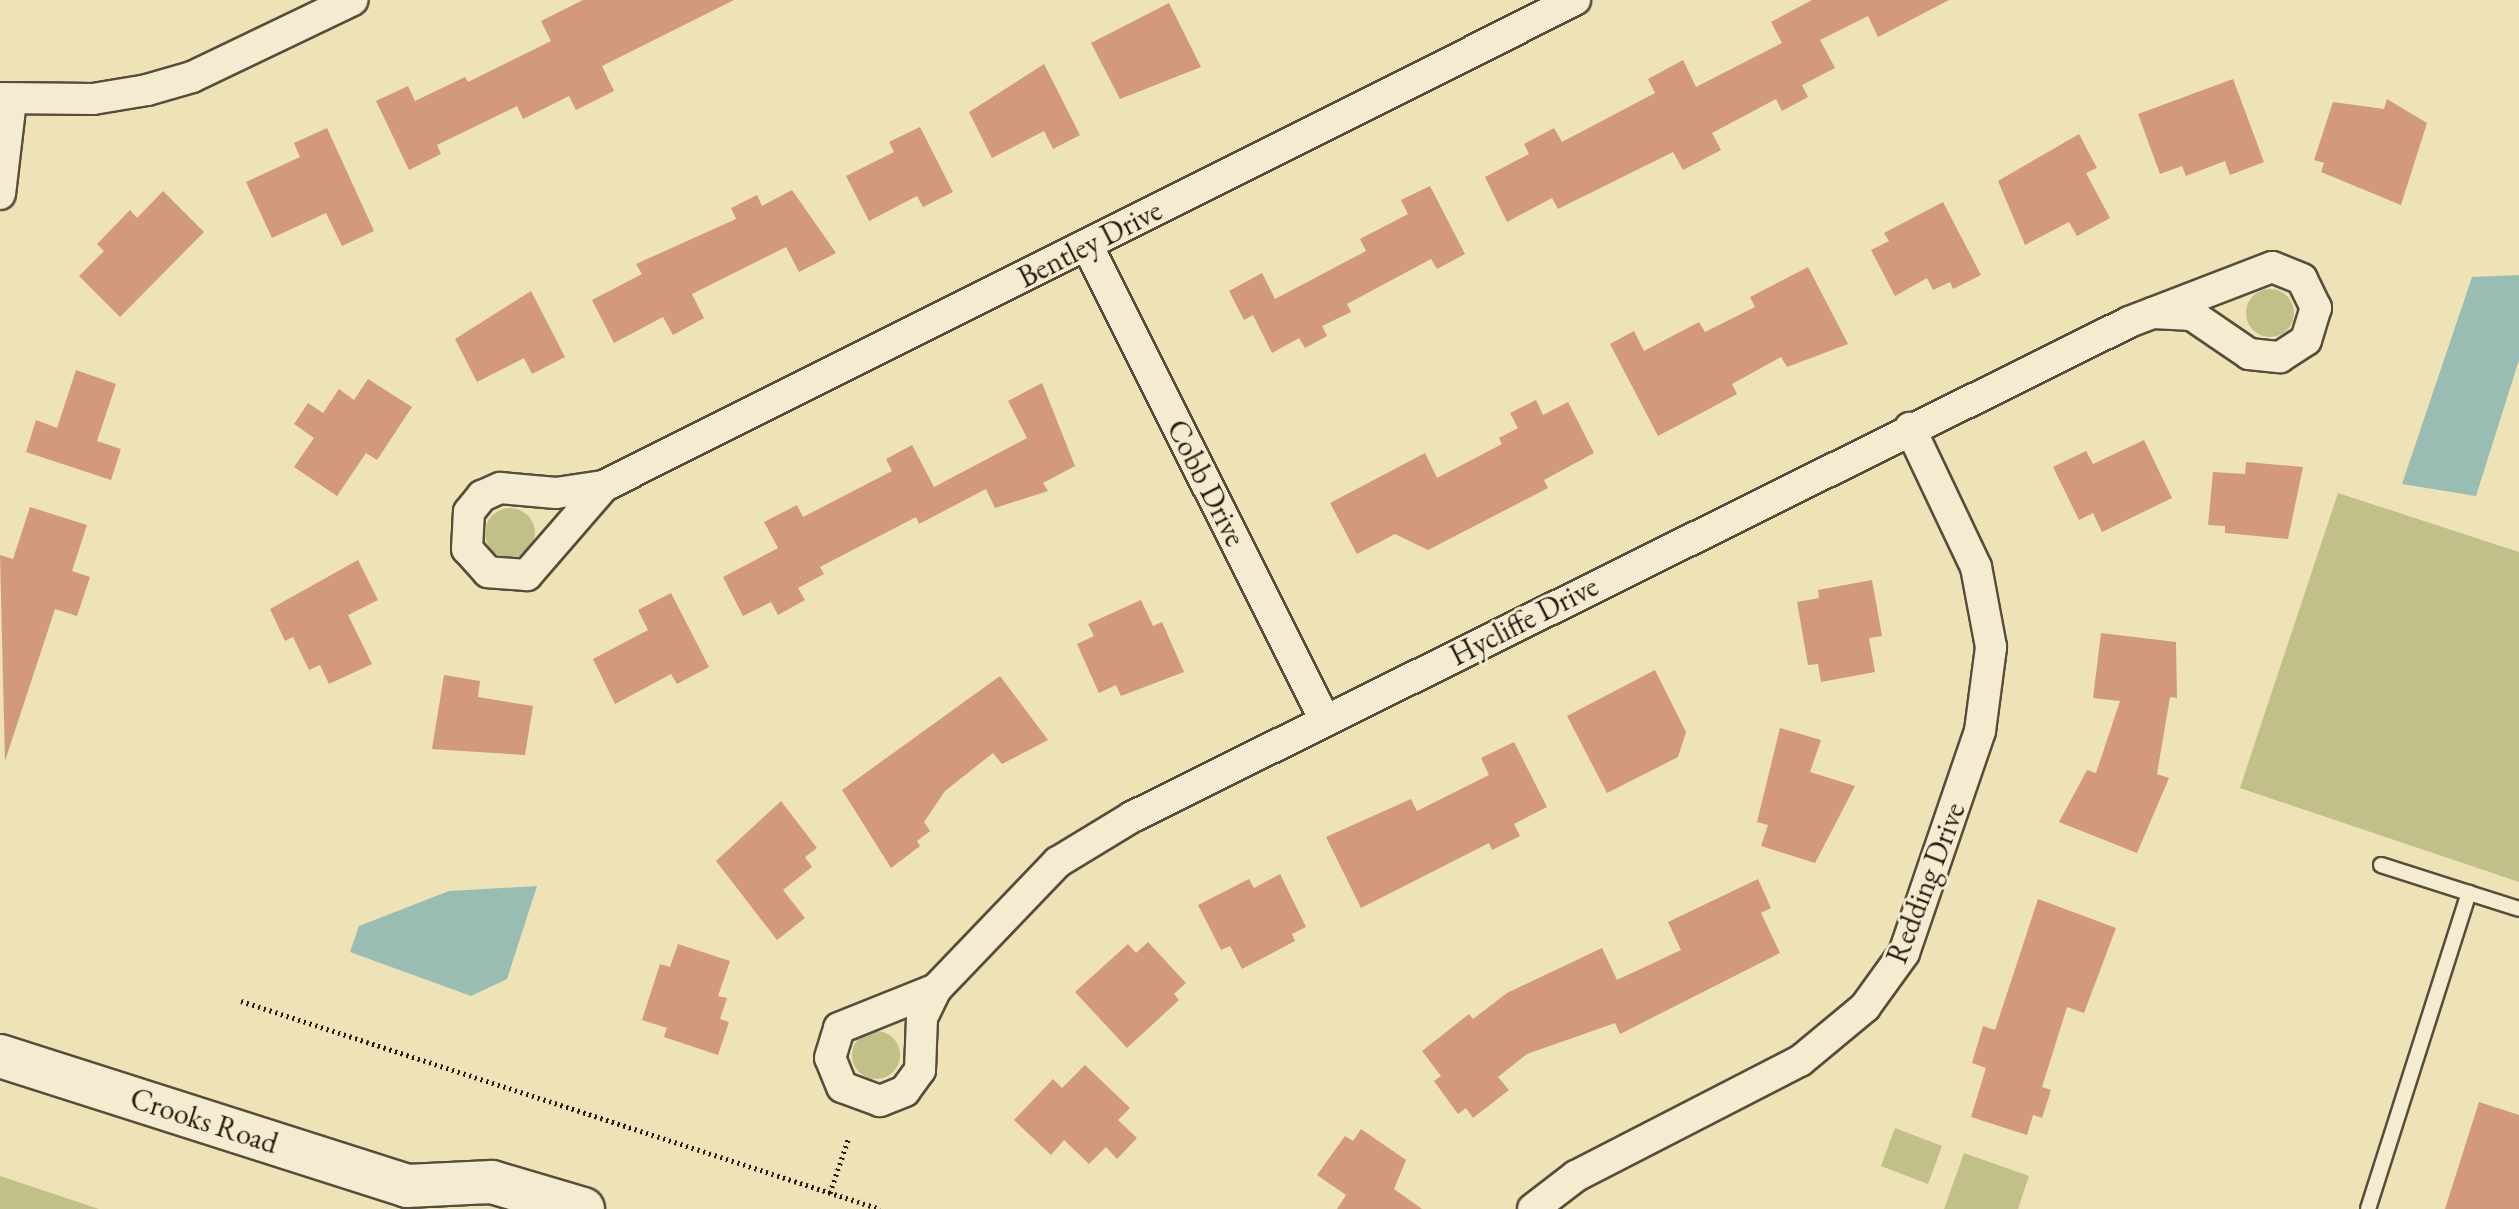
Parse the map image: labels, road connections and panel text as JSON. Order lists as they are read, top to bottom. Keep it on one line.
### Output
{"streets":{"main road":["Crooks Road"],"street":["Bentley Drive","Cobb Drive","Hycliffe Drive","Redding Drive"]},"crossings":[["Bentley Drive","Cobb Drive"],["Cobb Drive","Hycliffe Drive"],["Hycliffe Drive","Redding Drive"]]}
